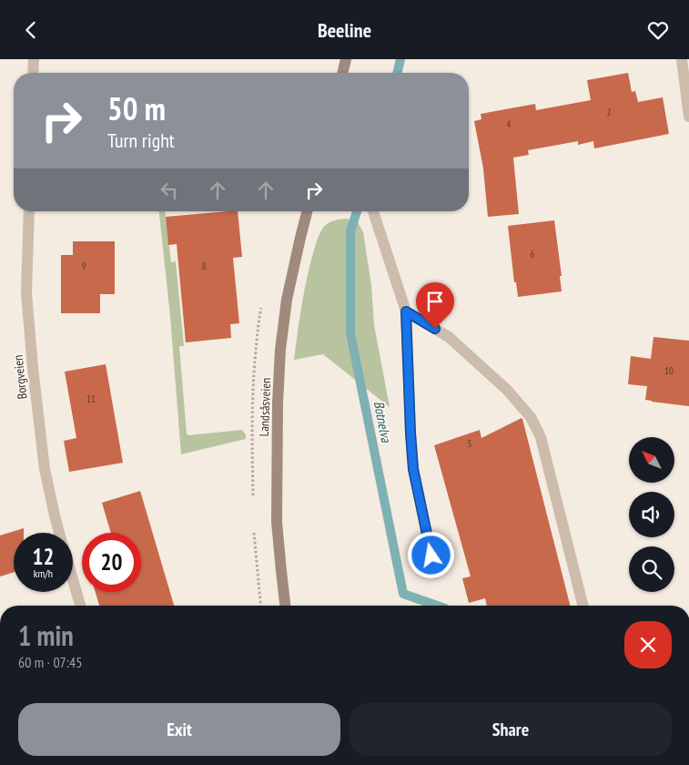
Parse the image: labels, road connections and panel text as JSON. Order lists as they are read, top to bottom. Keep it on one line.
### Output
{"streets":{"street":["Borgveien","Landsåsveien"]},"water":["Botnelva"],"house_numbers":["2","4","6","9","8","10","11","5"],"north":"top left","page":{"header":"Beeline","turn":["50 m","Turn right"],"speed":"12 km/h","limit":"20","heading":["1 min","60 m · 07:45"],"buttons":["Exit","Share"]}}
